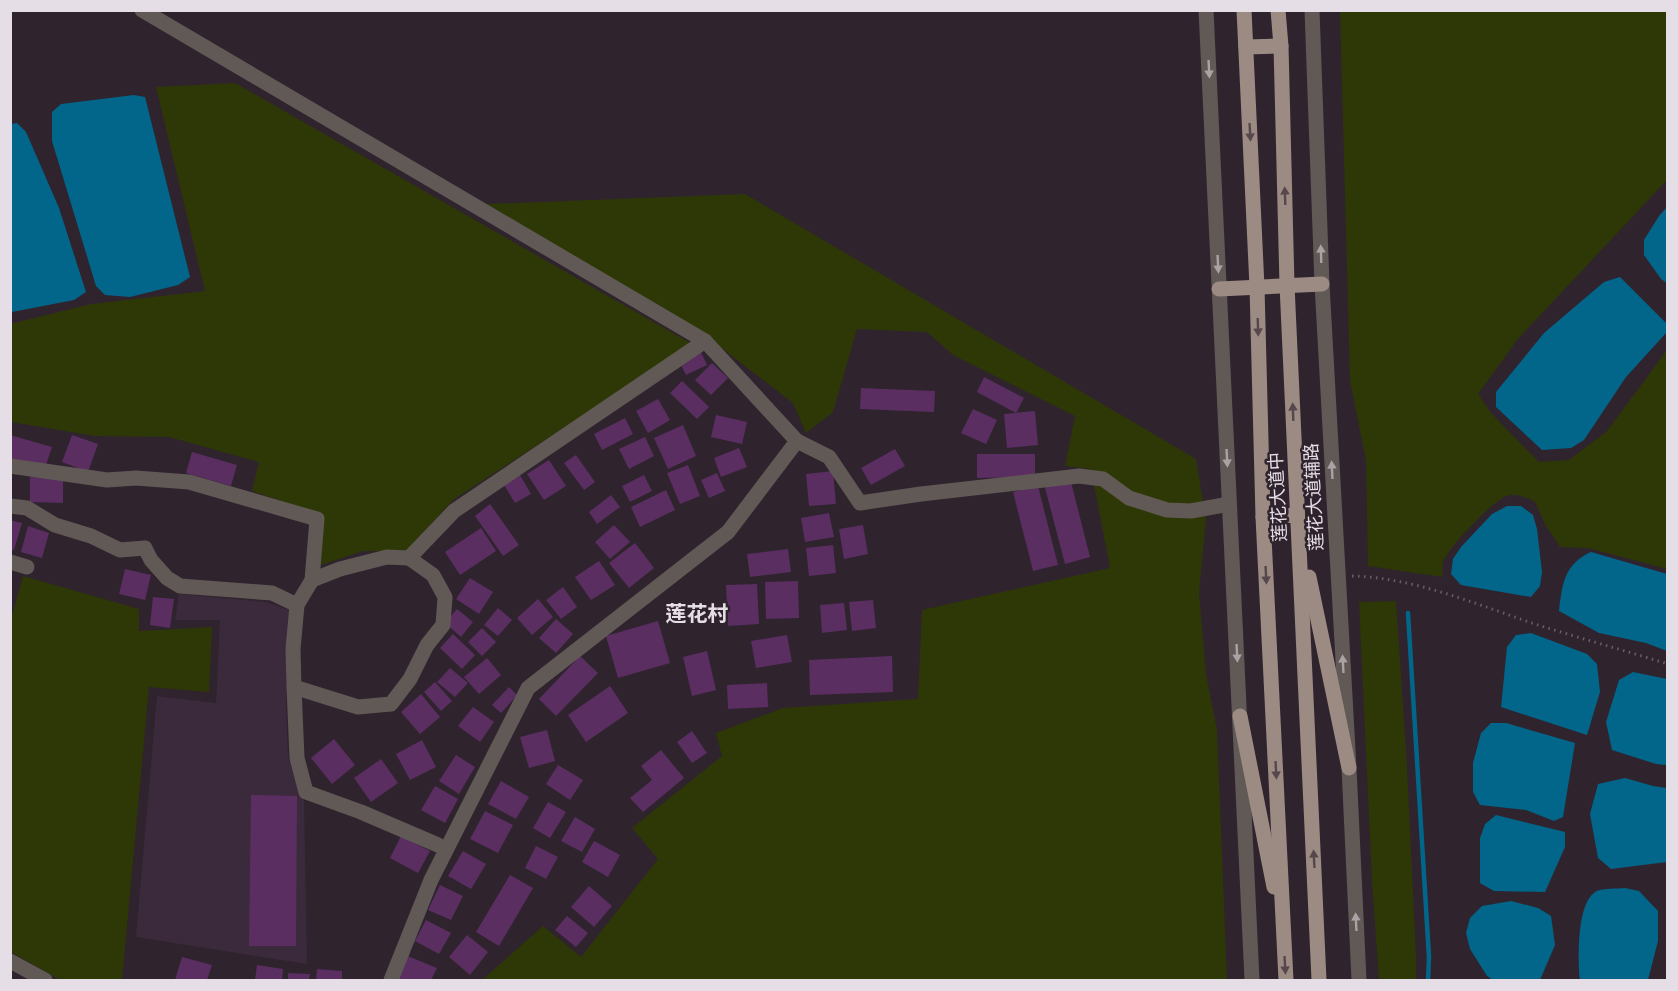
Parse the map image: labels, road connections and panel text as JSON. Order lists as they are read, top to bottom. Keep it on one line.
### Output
{"streets":{"main road":["莲花大道中"],"street":["莲花大道辅路"]},"districts":["莲花村"]}
